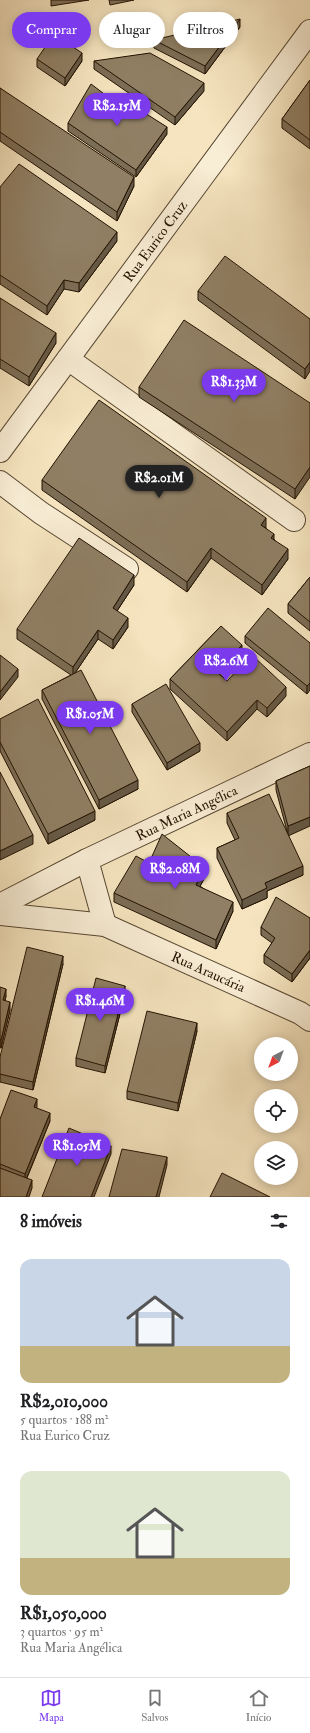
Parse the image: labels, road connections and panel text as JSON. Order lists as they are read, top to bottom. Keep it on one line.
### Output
{"streets":{"street":["Rua Eurico Cruz","Rua Maria Angélica","Rua Araucária"]},"north":"bottom left","page":{"chip":["Comprar","Alugar","Filtros"],"price":["R$2.15M","R$1.33M","R$2.01M","R$2.6M","R$1.05M","R$2.08M","R$1.46M","R$1.05M"],"heading":"8 imóveis","list":[{"name":"R$2,010,000","note":"5 quartos · 188 m² · Rua Eurico Cruz"},{"name":"R$1,050,000","note":"3 quartos · 95 m² · Rua Maria Angélica"}],"tabs":["Mapa","Salvos","Início"]}}
